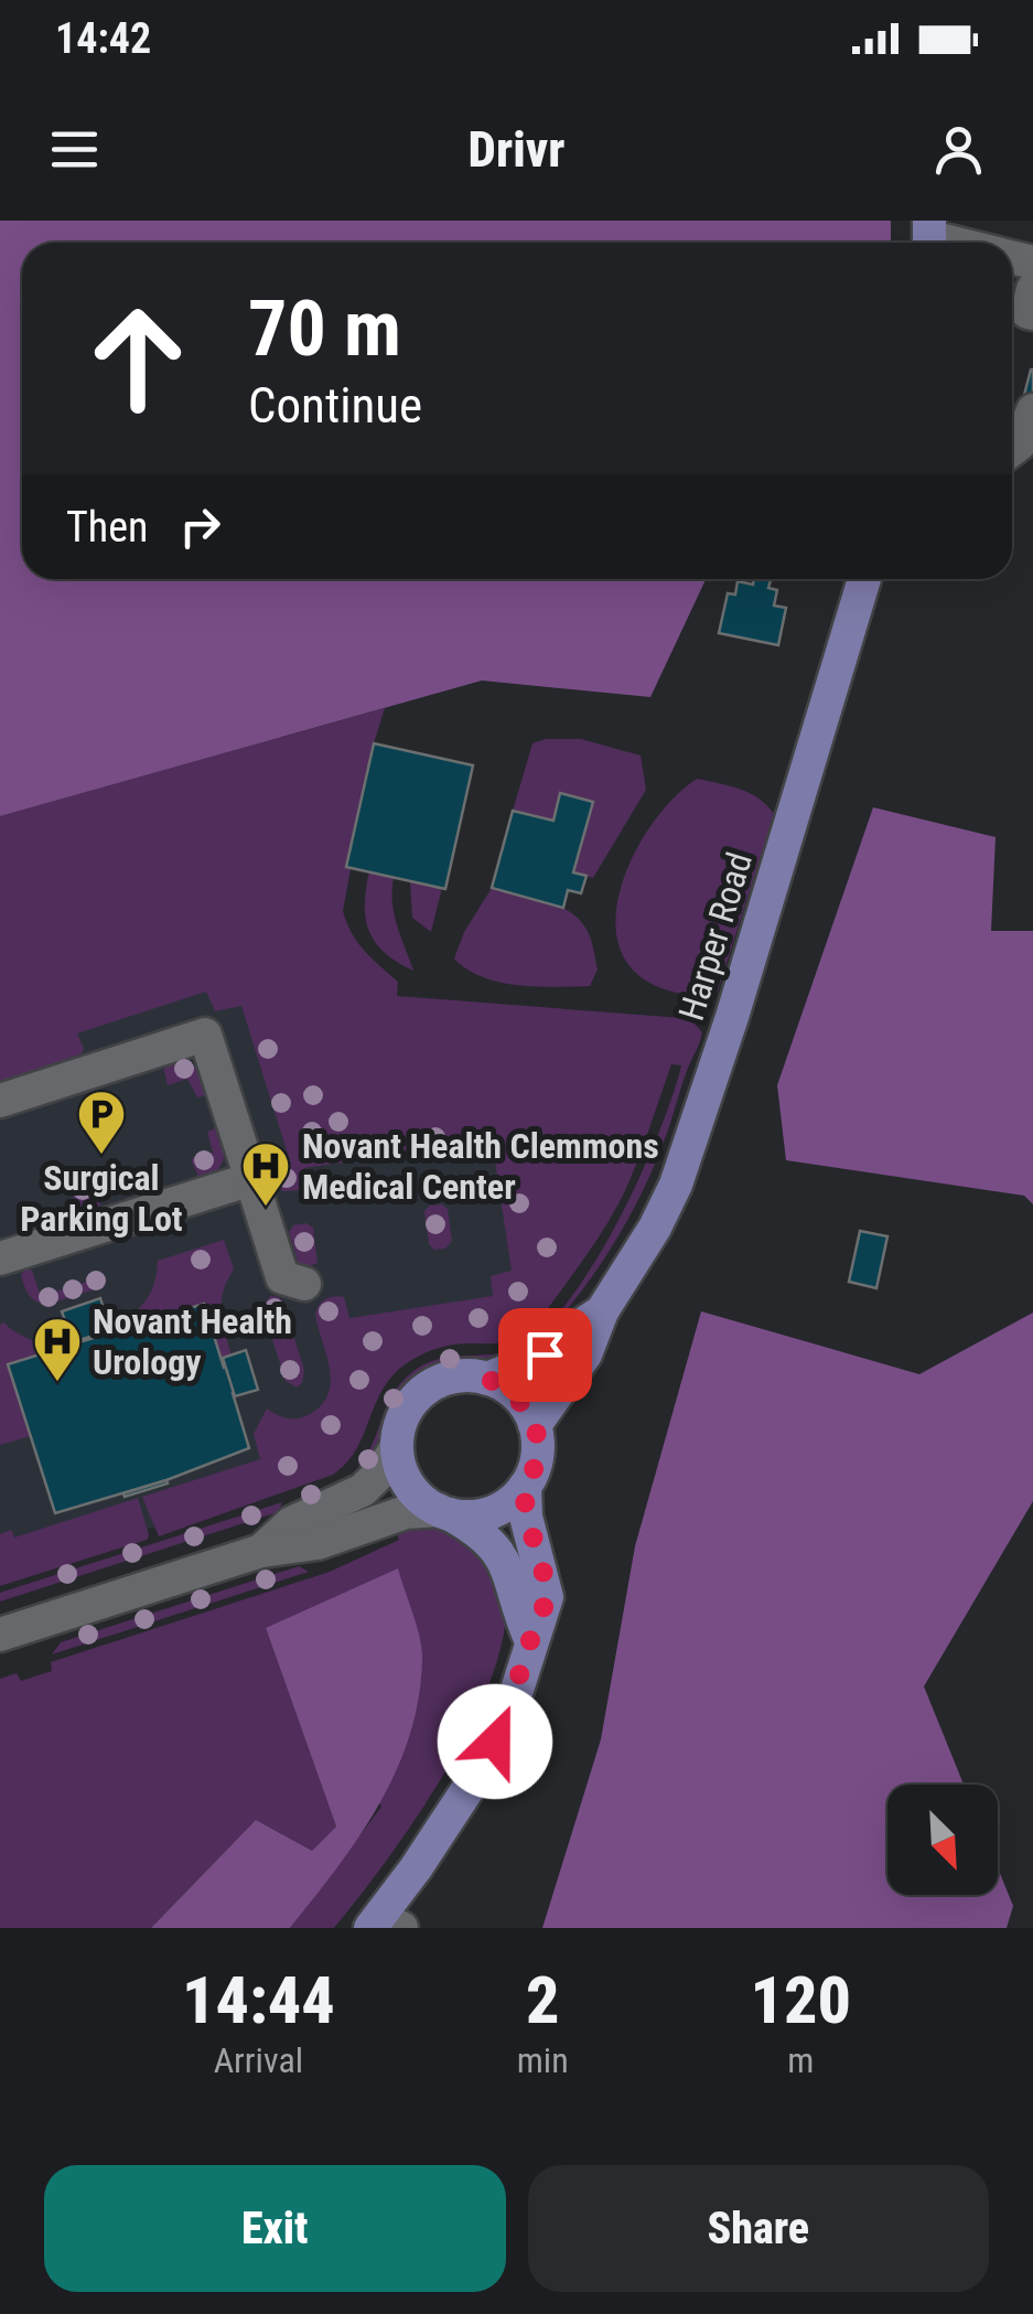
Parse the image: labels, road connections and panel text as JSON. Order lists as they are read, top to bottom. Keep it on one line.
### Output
{"streets":{"main road":["Harper Road"]},"places":{"parking":["Surgical Parking Lot"],"hospital":["Novant Health Clemmons Medical Center","Novant Health Urology"]},"north":"bottom right","page":{"status":"14:42","header":"Drivr","turn":["70 m","Continue"],"then":"Then","eta":["14:44","Arrival","2","min","120","m"],"buttons":["Exit","Share"]}}
